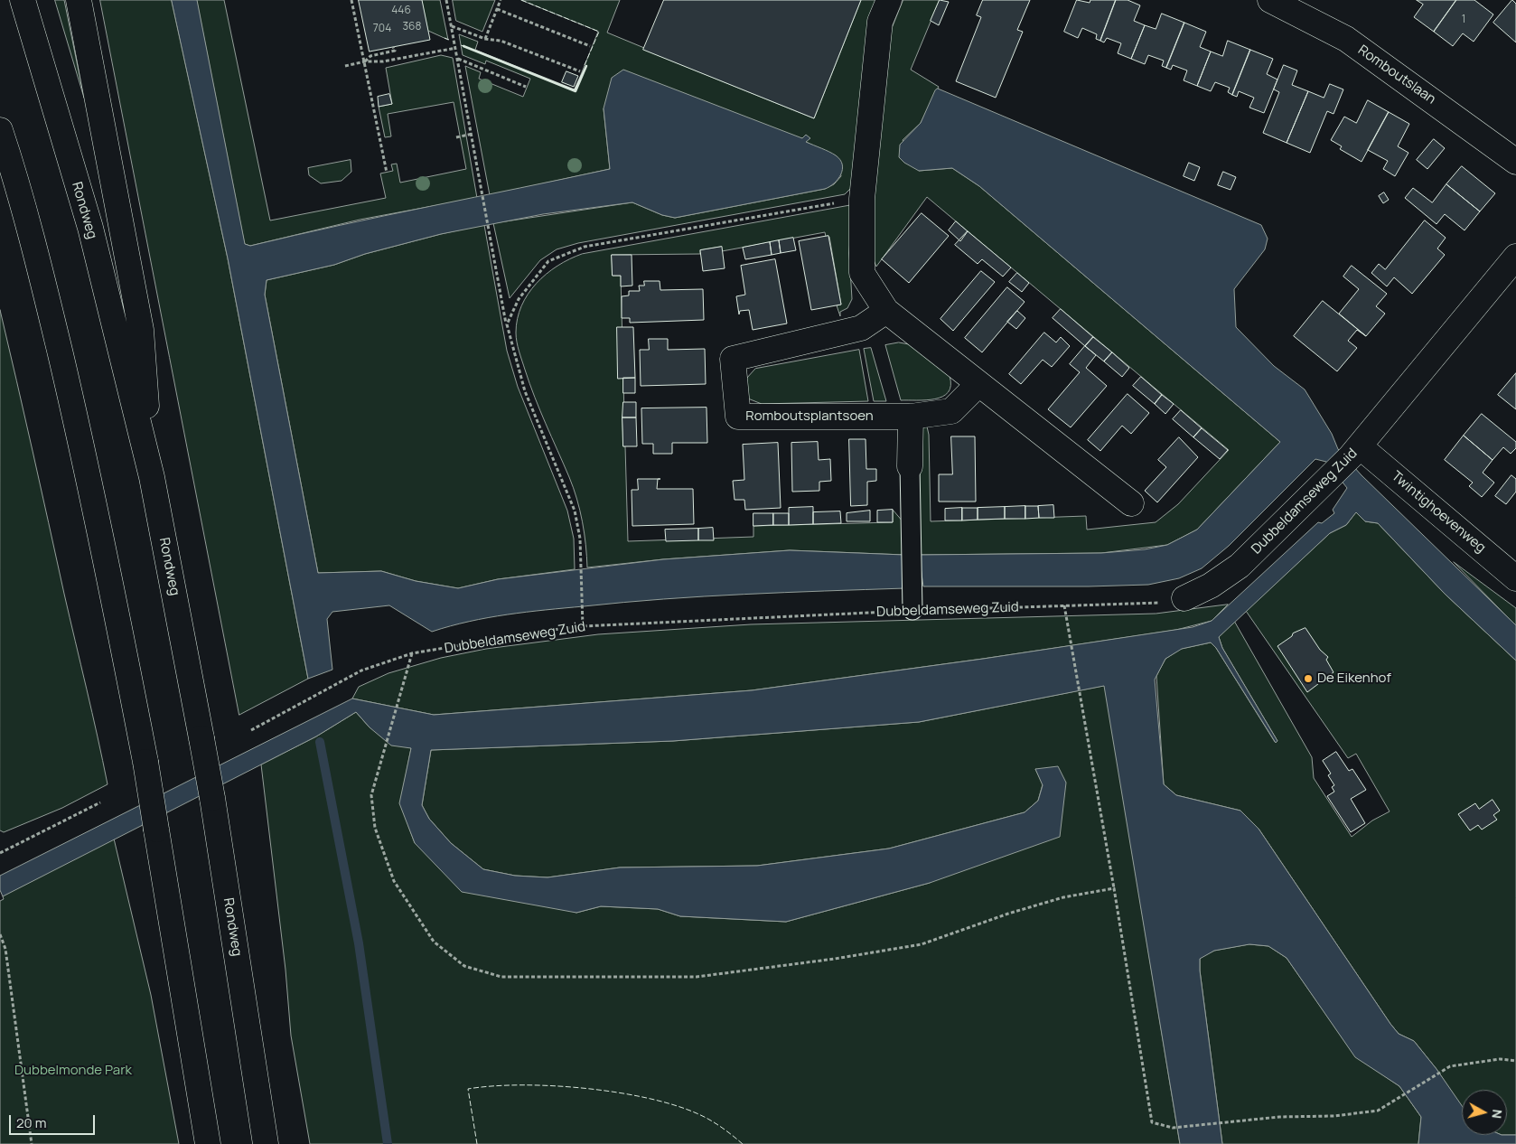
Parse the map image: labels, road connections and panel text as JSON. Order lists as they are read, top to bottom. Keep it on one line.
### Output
{"streets":{"main road":["Romboutslaan","Rondweg","Romboutsplantsoen","Dubbeldamseweg Zuid","Twintighoevenweg"]},"crossings":[["Dubbeldamseweg Zuid","Twintighoevenweg"]],"parks":["Dubbelmonde Park"],"places":["De Eikenhof"],"house_numbers":["446","1","368","704"],"scale_bar":"20 m","north":"right"}
